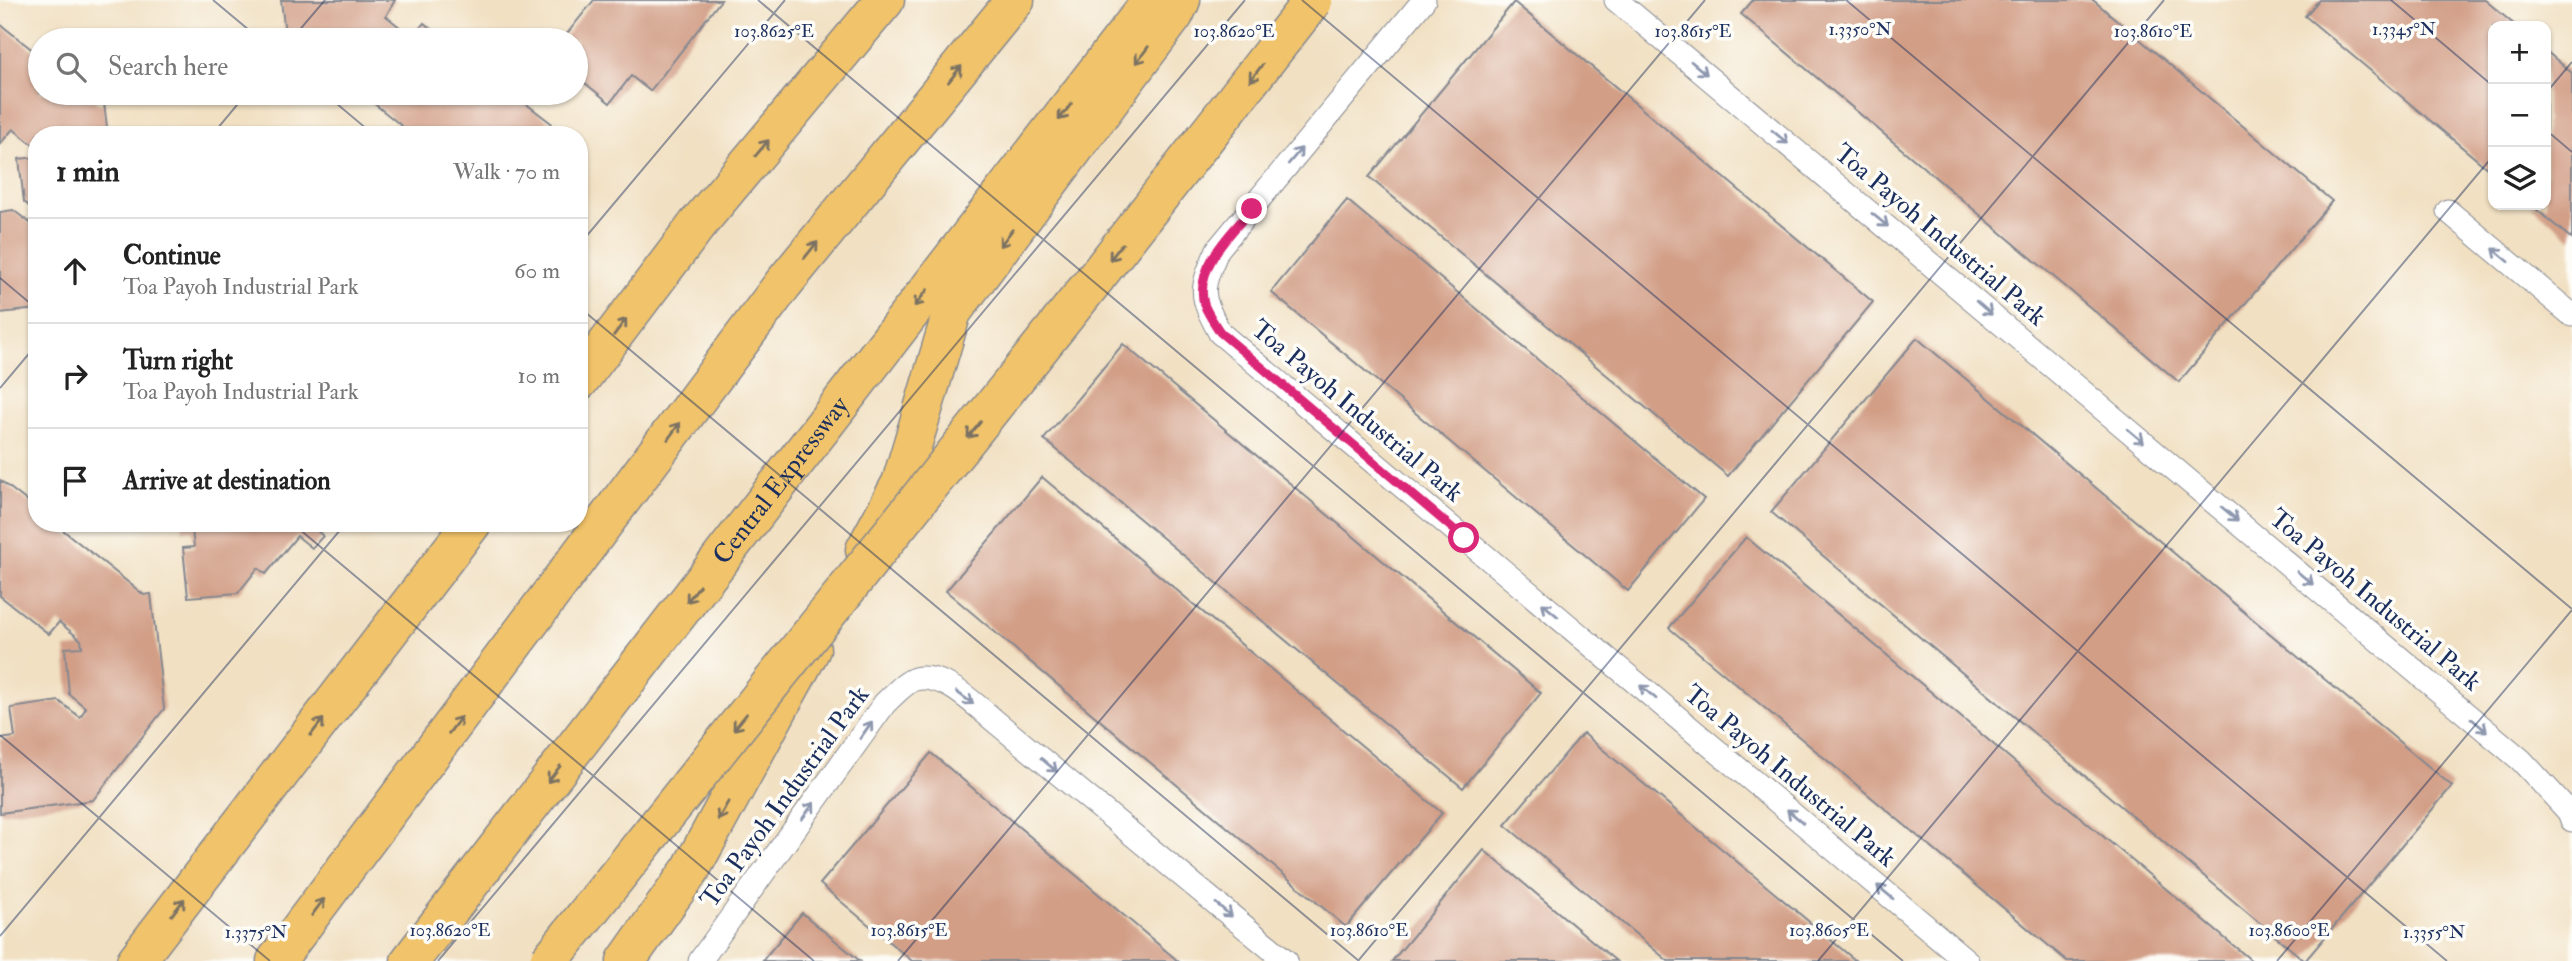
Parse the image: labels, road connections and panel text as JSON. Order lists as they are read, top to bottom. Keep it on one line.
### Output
{"streets":{"highway":["Central Expressway"],"lane":["Toa Payoh Industrial Park"]},"page":{"map_buttons":["+","−"],"search":"Search here","heading":["1 min","Walk · 70 m"],"list":[["Continue","Toa Payoh Industrial Park","60 m"],["Turn right","Toa Payoh Industrial Park","10 m"],"Arrive at destination"]},"coordinates":["1.3345°N","1.3350°N","103.8625°E","103.8620°E","103.8615°E","103.8610°E","103.8605°E","103.8600°E","1.3375°N","1.3355°N"]}
